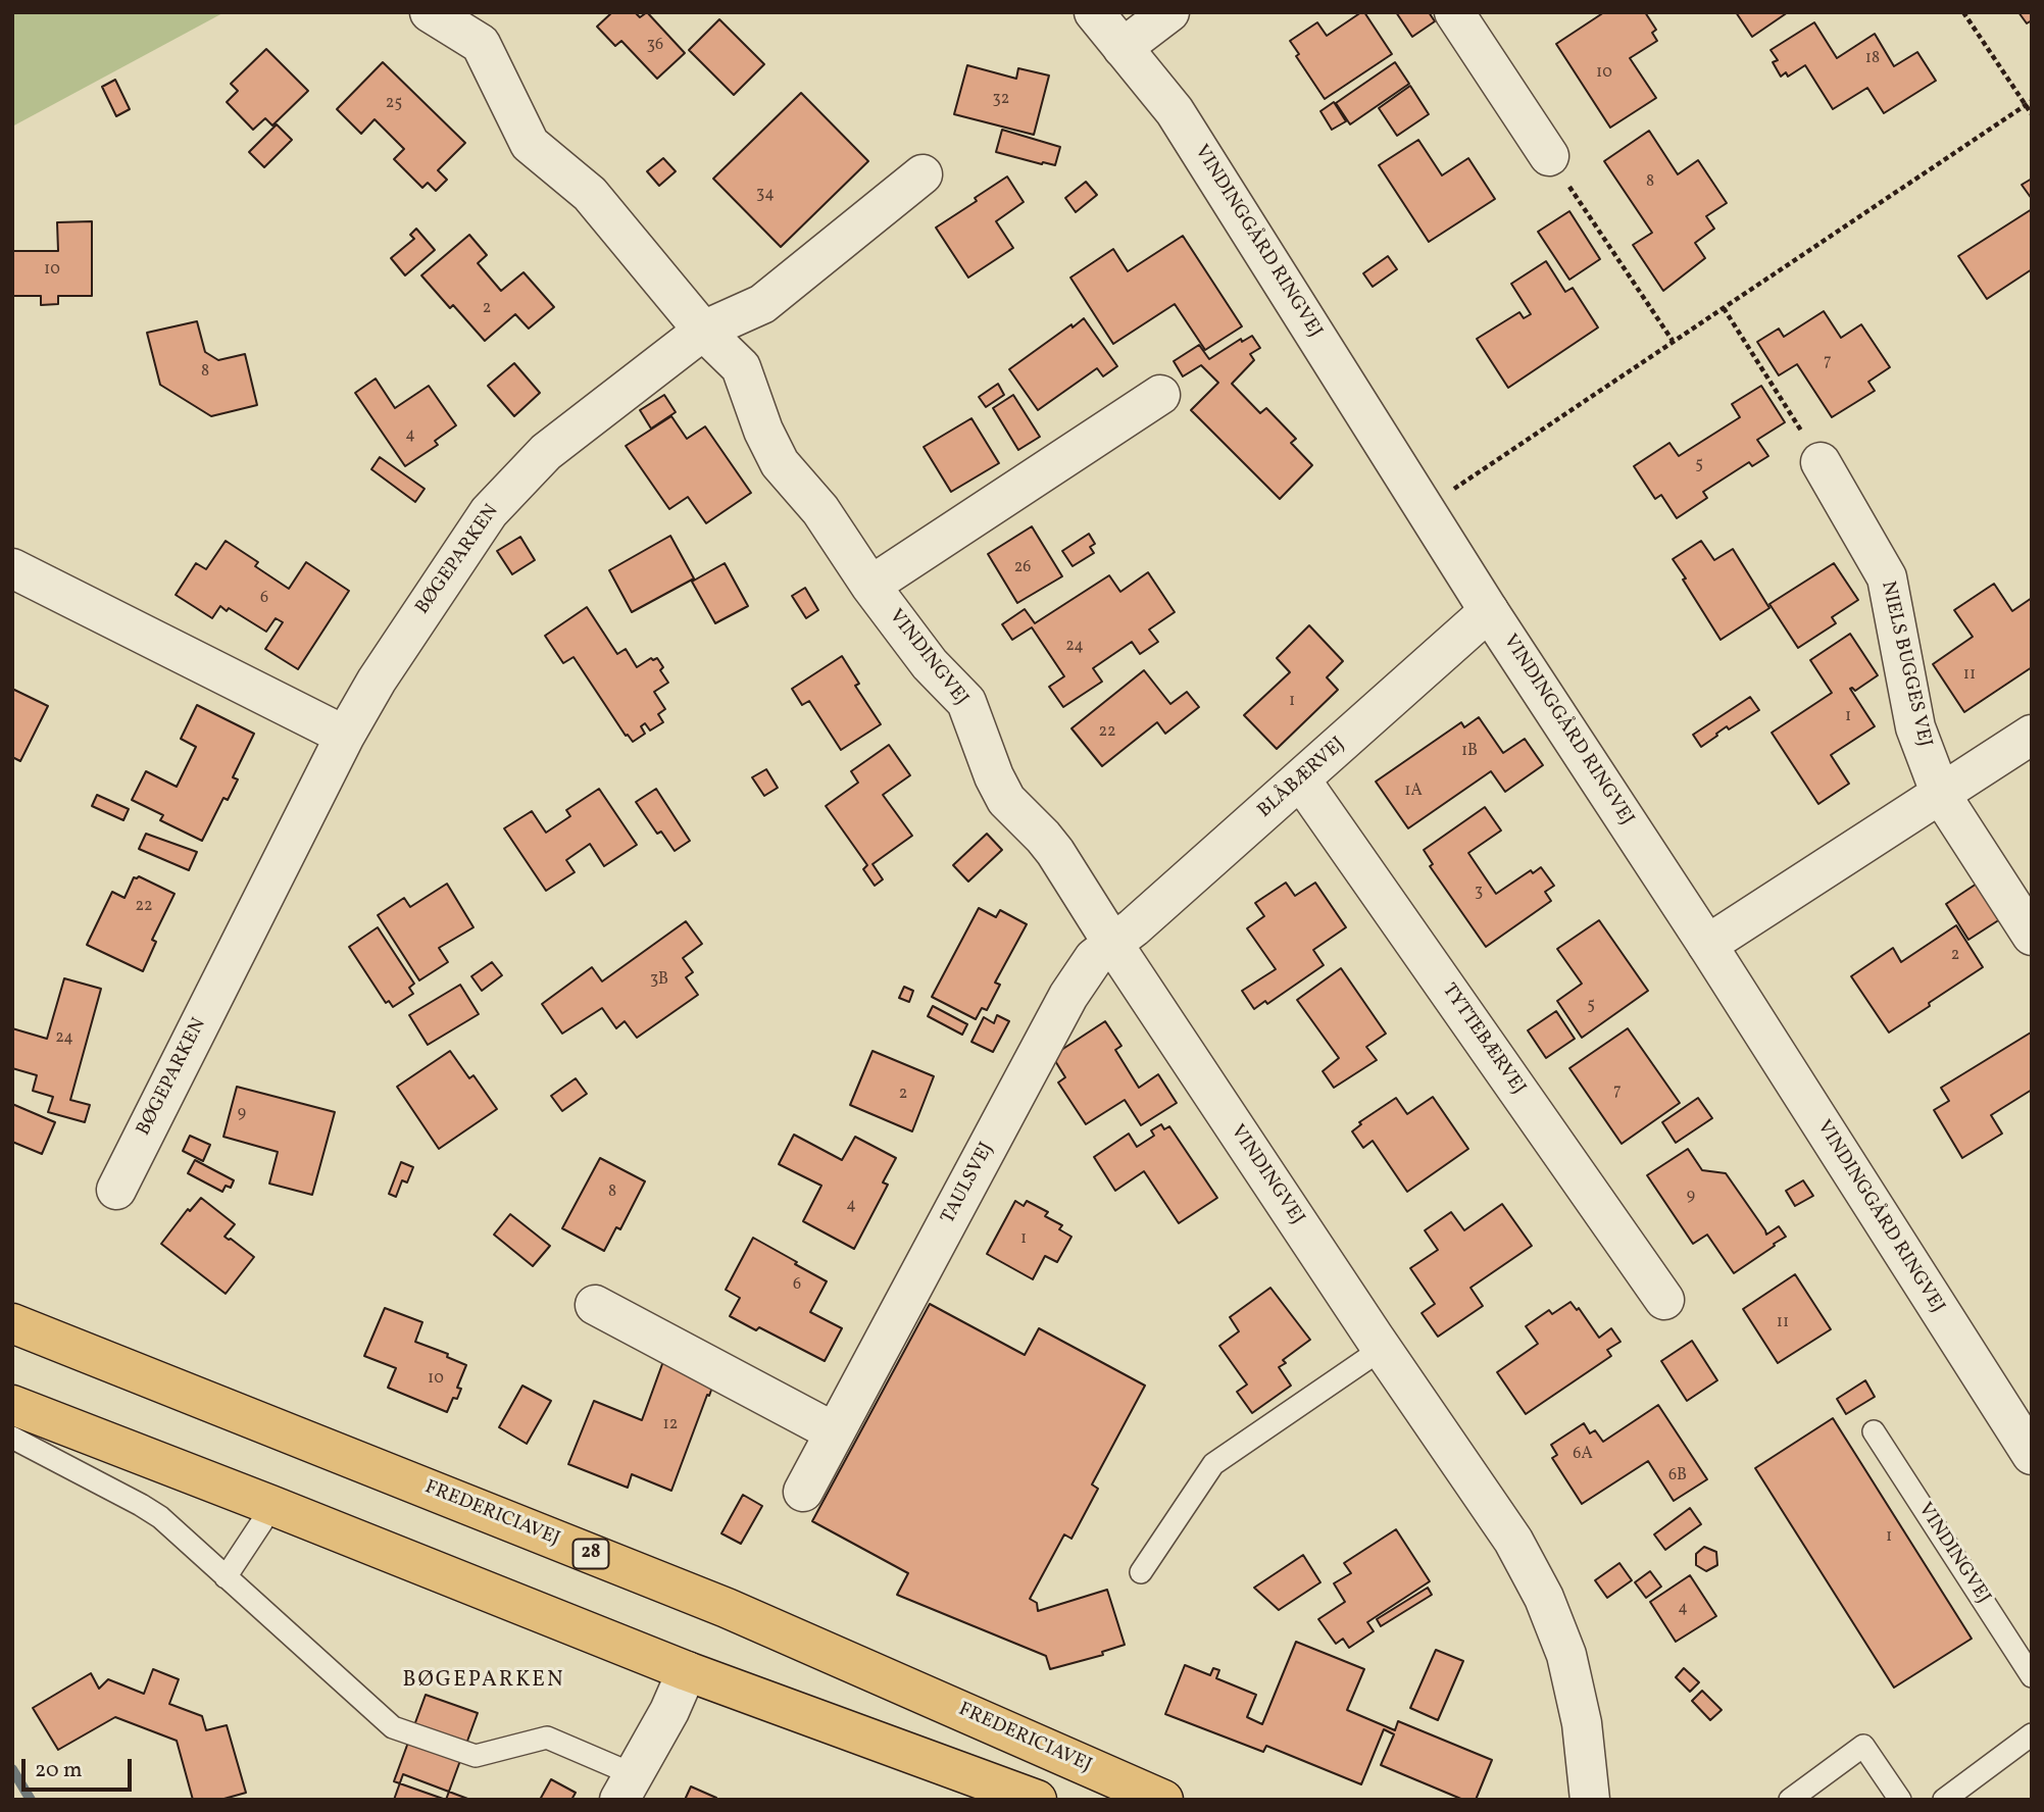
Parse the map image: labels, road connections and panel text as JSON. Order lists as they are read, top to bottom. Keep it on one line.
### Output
{"streets":{"main road":["FREDERICIAVEJ","28"],"street":["VINDINGGÅRD RINGVEJ","BØGEPARKEN","VINDINGVEJ","NIELS BUGGES VEJ","BLÅBÆRVEJ","TYTTEBÆRVEJ","TAULSVEJ"]},"crossings":[["VINDINGGÅRD RINGVEJ","BLÅBÆRVEJ"],["BØGEPARKEN","VINDINGVEJ"],["VINDINGVEJ","BLÅBÆRVEJ"],["VINDINGVEJ","TAULSVEJ"],["BLÅBÆRVEJ","TYTTEBÆRVEJ"],["BLÅBÆRVEJ","TAULSVEJ"]],"districts":["BØGEPARKEN"],"house_numbers":["36","18","10","32","25","8","34","10","2","7","8","4","5","26","6","24","11","1","1","22","1B","1A","3","22","2","3B","5","24","7","2","9","8","9","4","1","6","11","10","12","6A","6B","1","4"],"scale_bar":"20 m"}
